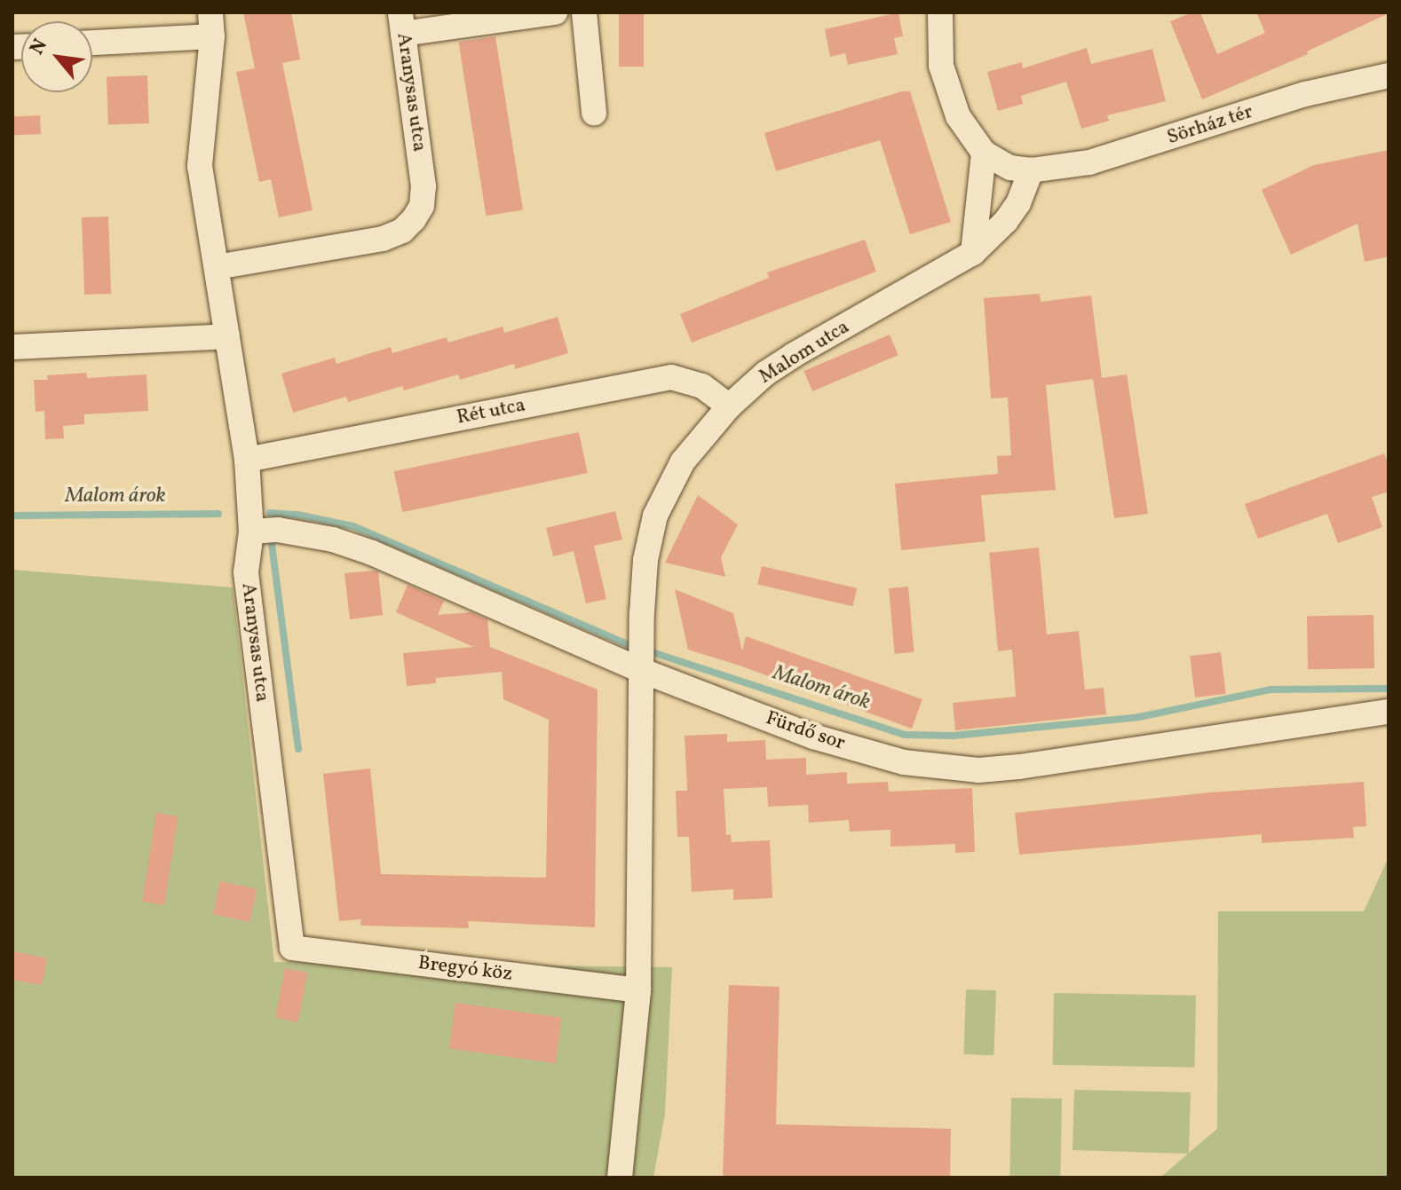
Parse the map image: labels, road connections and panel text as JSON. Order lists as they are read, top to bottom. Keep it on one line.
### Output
{"streets":{"street":["Aranysas utca","Sörház tér","Malom utca","Rét utca","Fürdő sor","Bregyó köz"]},"crossings":[["Aranysas utca","Rét utca"],["Aranysas utca","Fürdő sor"],["Aranysas utca","Bregyó köz"],["Sörház tér","Malom utca"],["Malom utca","Rét utca"],["Malom utca","Fürdő sor"]],"water":["Malom árok"],"north":"top left"}
